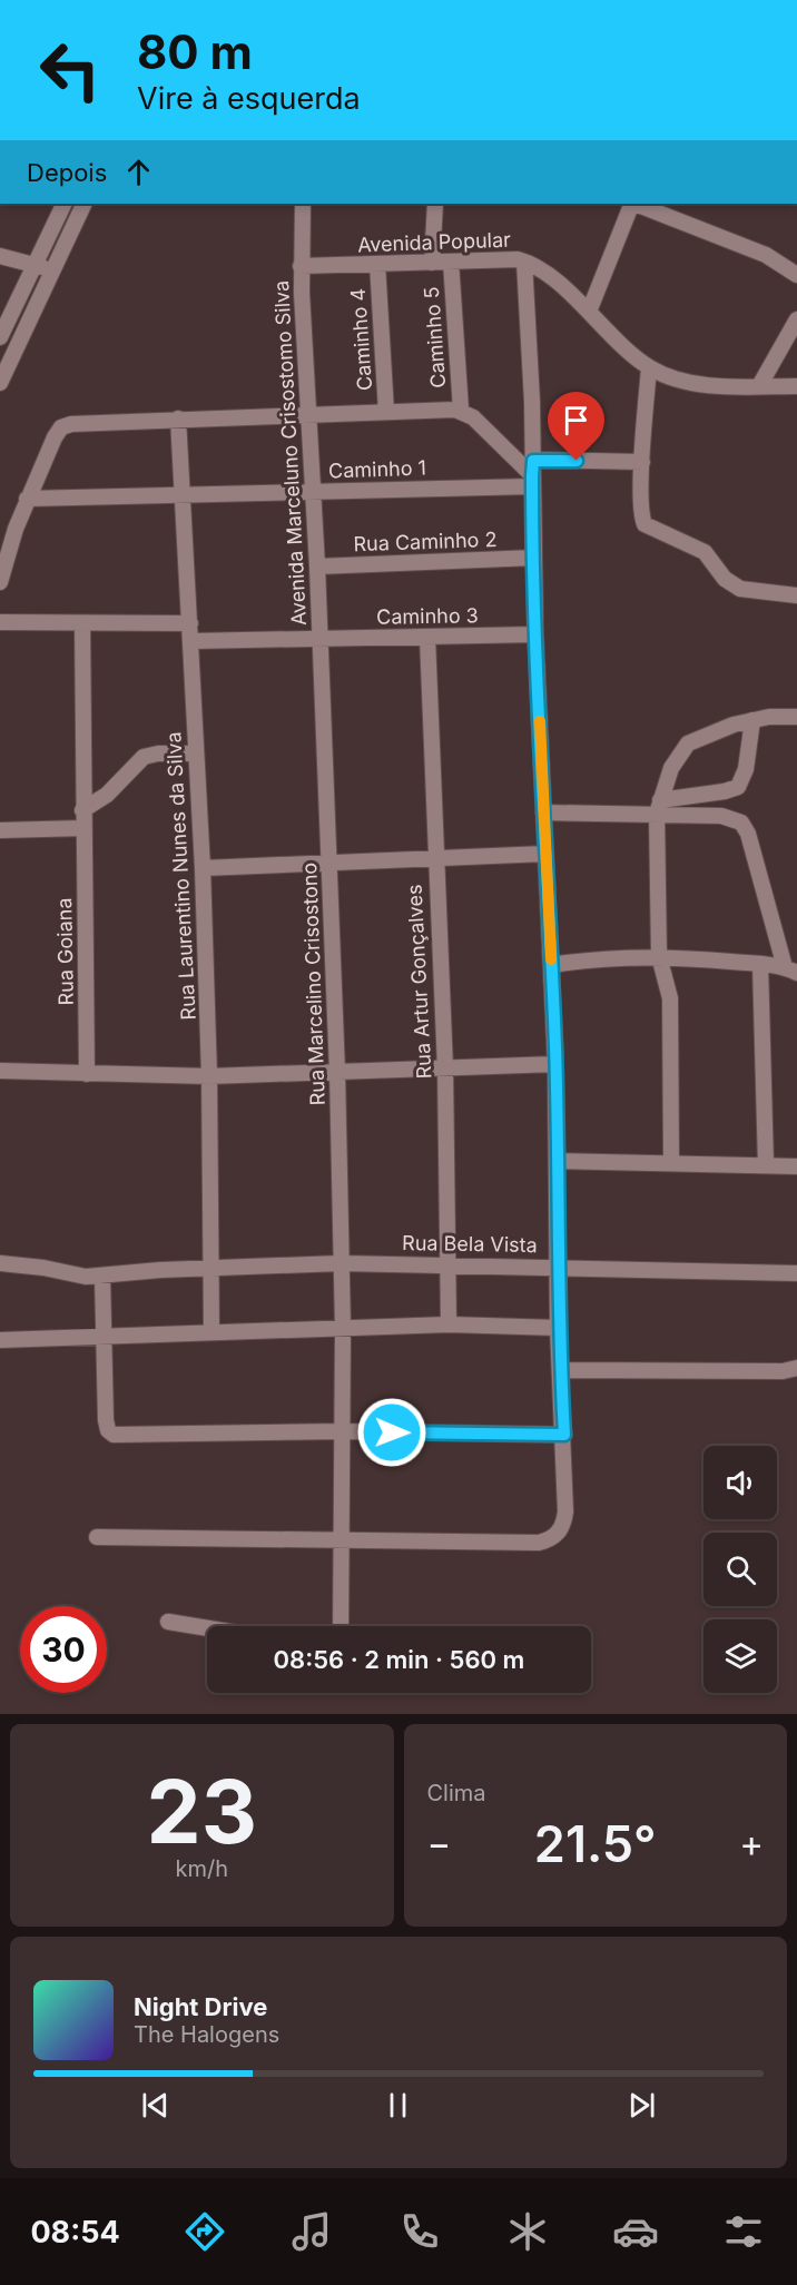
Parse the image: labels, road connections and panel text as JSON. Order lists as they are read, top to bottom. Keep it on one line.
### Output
{"streets":{"street":["Avenida Popular","Caminho 5","Caminho 4","Avenida Marceluno Crisostomo Silva","Caminho 1","Rua Caminho 2","Caminho 3","Rua Laurentino Nunes da Silva","Rua Goiana","Rua Artur Gonçalves","Rua Marcelino Crisostono","Rua Bela Vista"]},"crossings":[["Avenida Popular","Caminho 5"],["Avenida Popular","Caminho 4"],["Avenida Popular","Avenida Marceluno Crisostomo Silva"],["Avenida Marceluno Crisostomo Silva","Caminho 1"],["Avenida Marceluno Crisostomo Silva","Rua Caminho 2"],["Avenida Marceluno Crisostomo Silva","Caminho 3"],["Avenida Marceluno Crisostomo Silva","Rua Marcelino Crisostono"],["Caminho 1","Rua Laurentino Nunes da Silva"],["Caminho 3","Rua Laurentino Nunes da Silva"],["Caminho 3","Rua Artur Gonçalves"],["Caminho 3","Rua Marcelino Crisostono"],["Rua Laurentino Nunes da Silva","Rua Bela Vista"],["Rua Artur Gonçalves","Rua Bela Vista"],["Rua Marcelino Crisostono","Rua Bela Vista"]],"page":{"turn":["80 m","Vire à esquerda"],"then":"Depois","limit":"30","trip":"08:56 · 2 min · 560 m","tile":[["23","km/h"],"Clima"],"heat":["−","21.5°","+"],"song":["Night Drive","The Halogens"],"tabs":"08:54"}}
